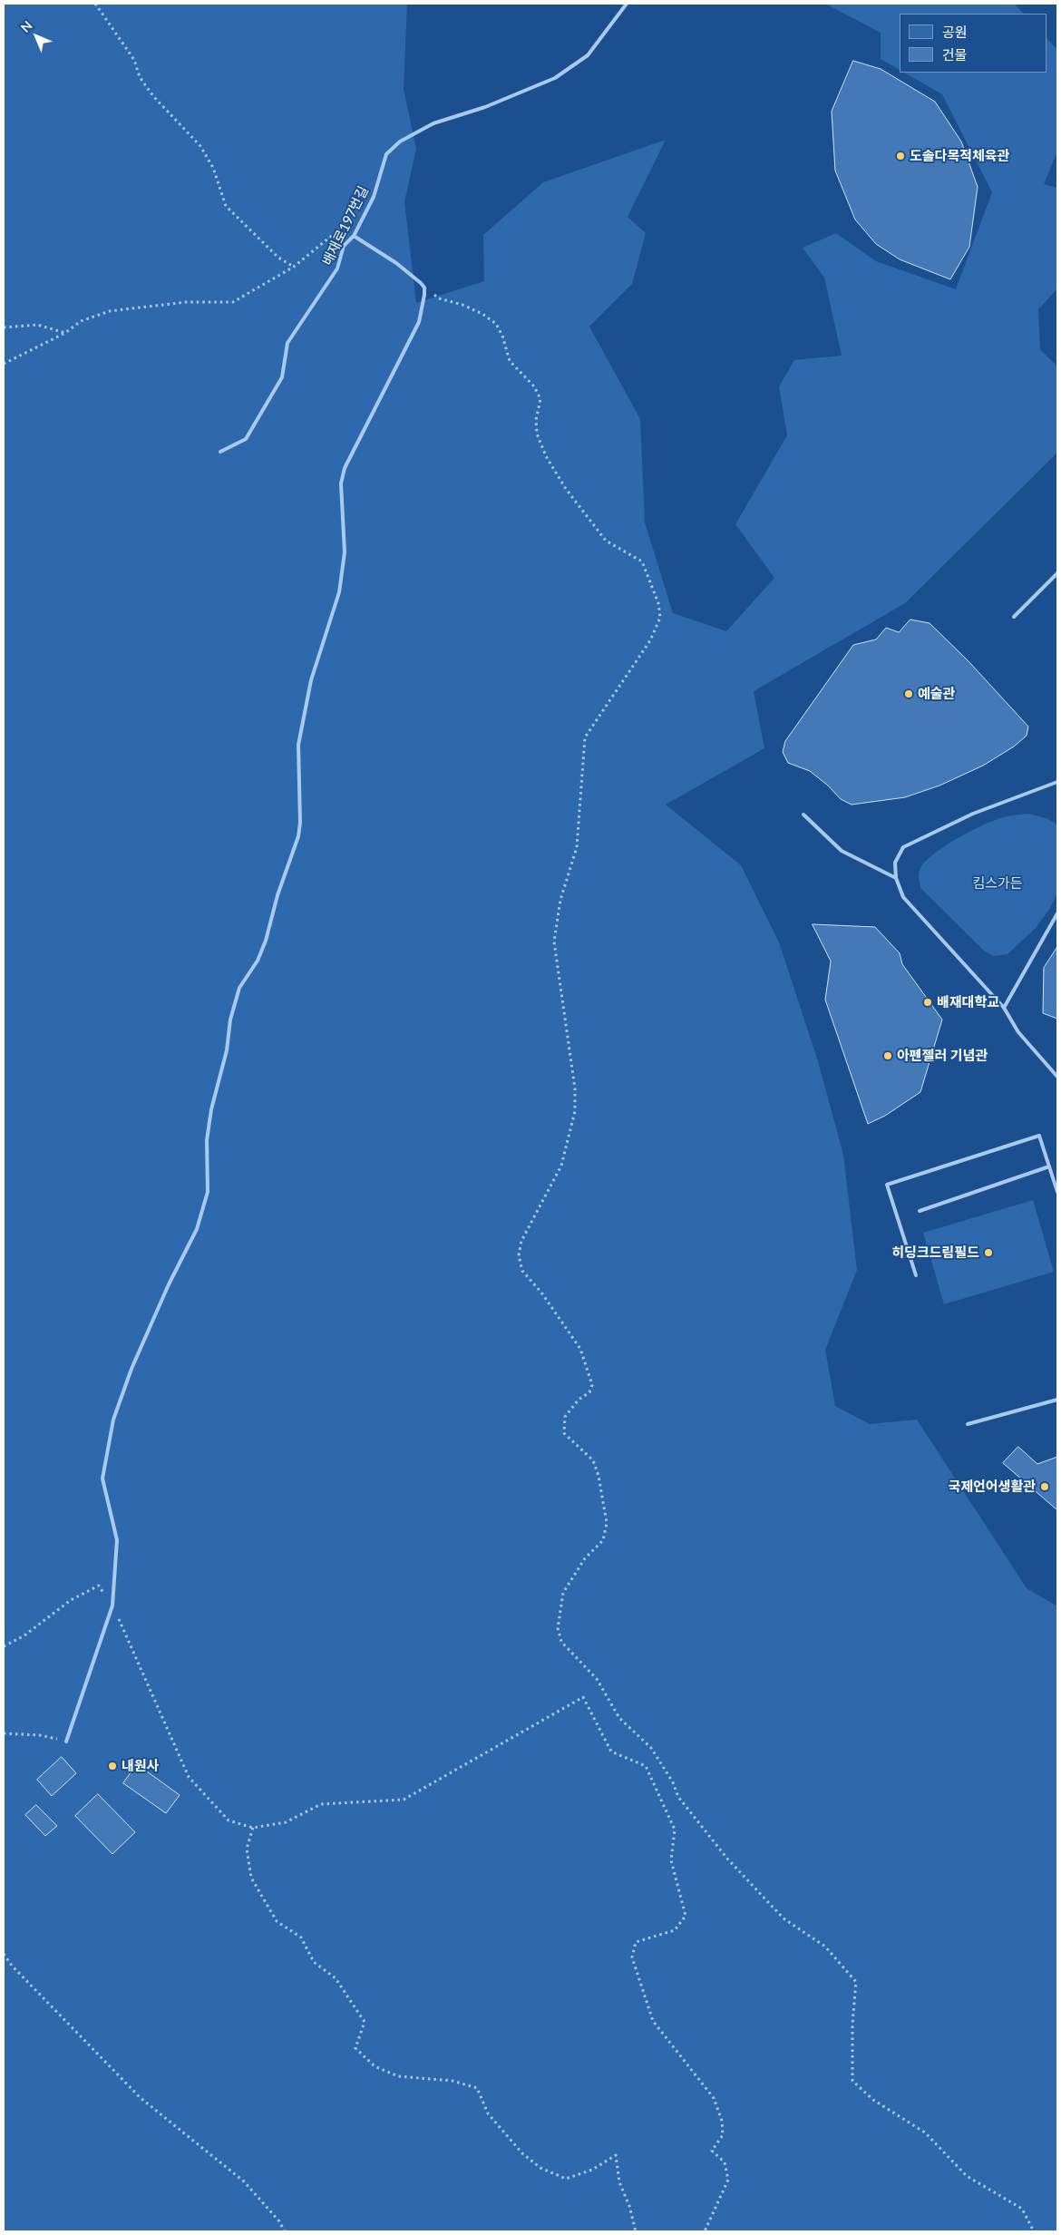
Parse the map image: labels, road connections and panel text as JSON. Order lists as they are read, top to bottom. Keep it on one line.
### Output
{"streets":{"lane":["배재로197번길"]},"parks":["킴스가든"],"places":["도솔다목적체육관","예술관","배재대학교","아펜젤러 기념관","히딩크드림필드","국제언어생활관","내원사"],"legend":["공원","건물"],"north":"top left"}
